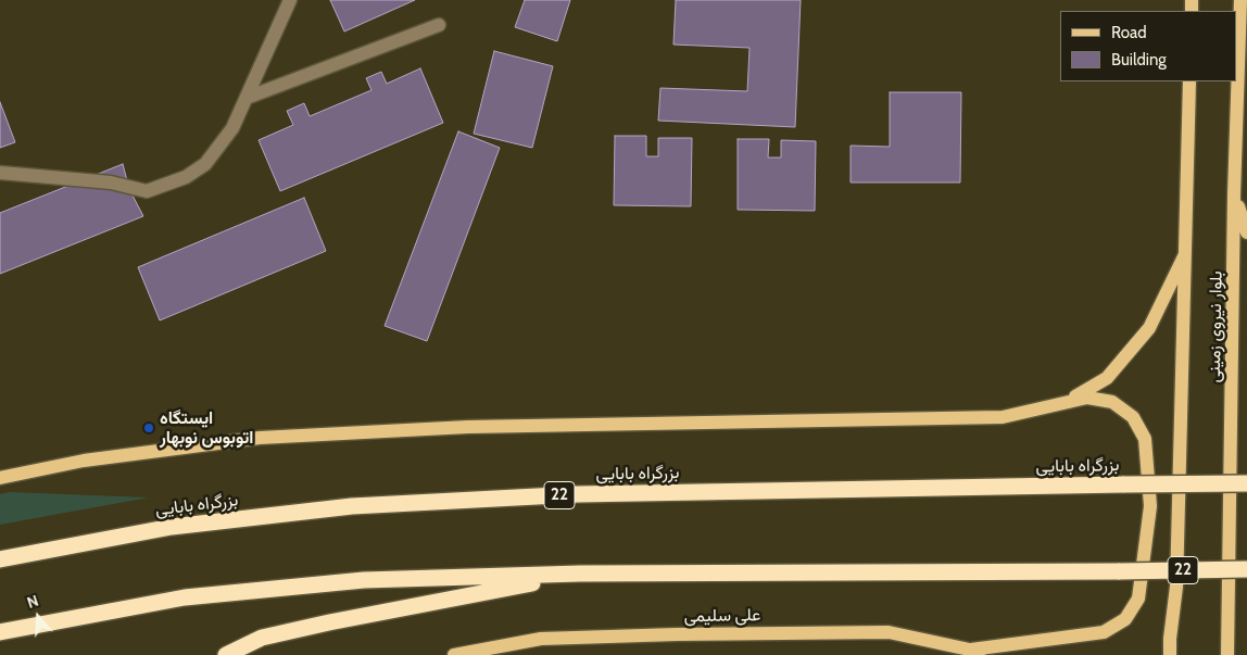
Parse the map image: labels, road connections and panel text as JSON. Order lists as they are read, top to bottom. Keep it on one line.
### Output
{"streets":{"highway":["بزرگراه بابایی","22"],"main road":["بلوار نیروی زمینی","علی سلیمی"]},"places":["ایستگاه اتوبوس نوبهار"],"legend":["Road","Building"],"north":"top"}
